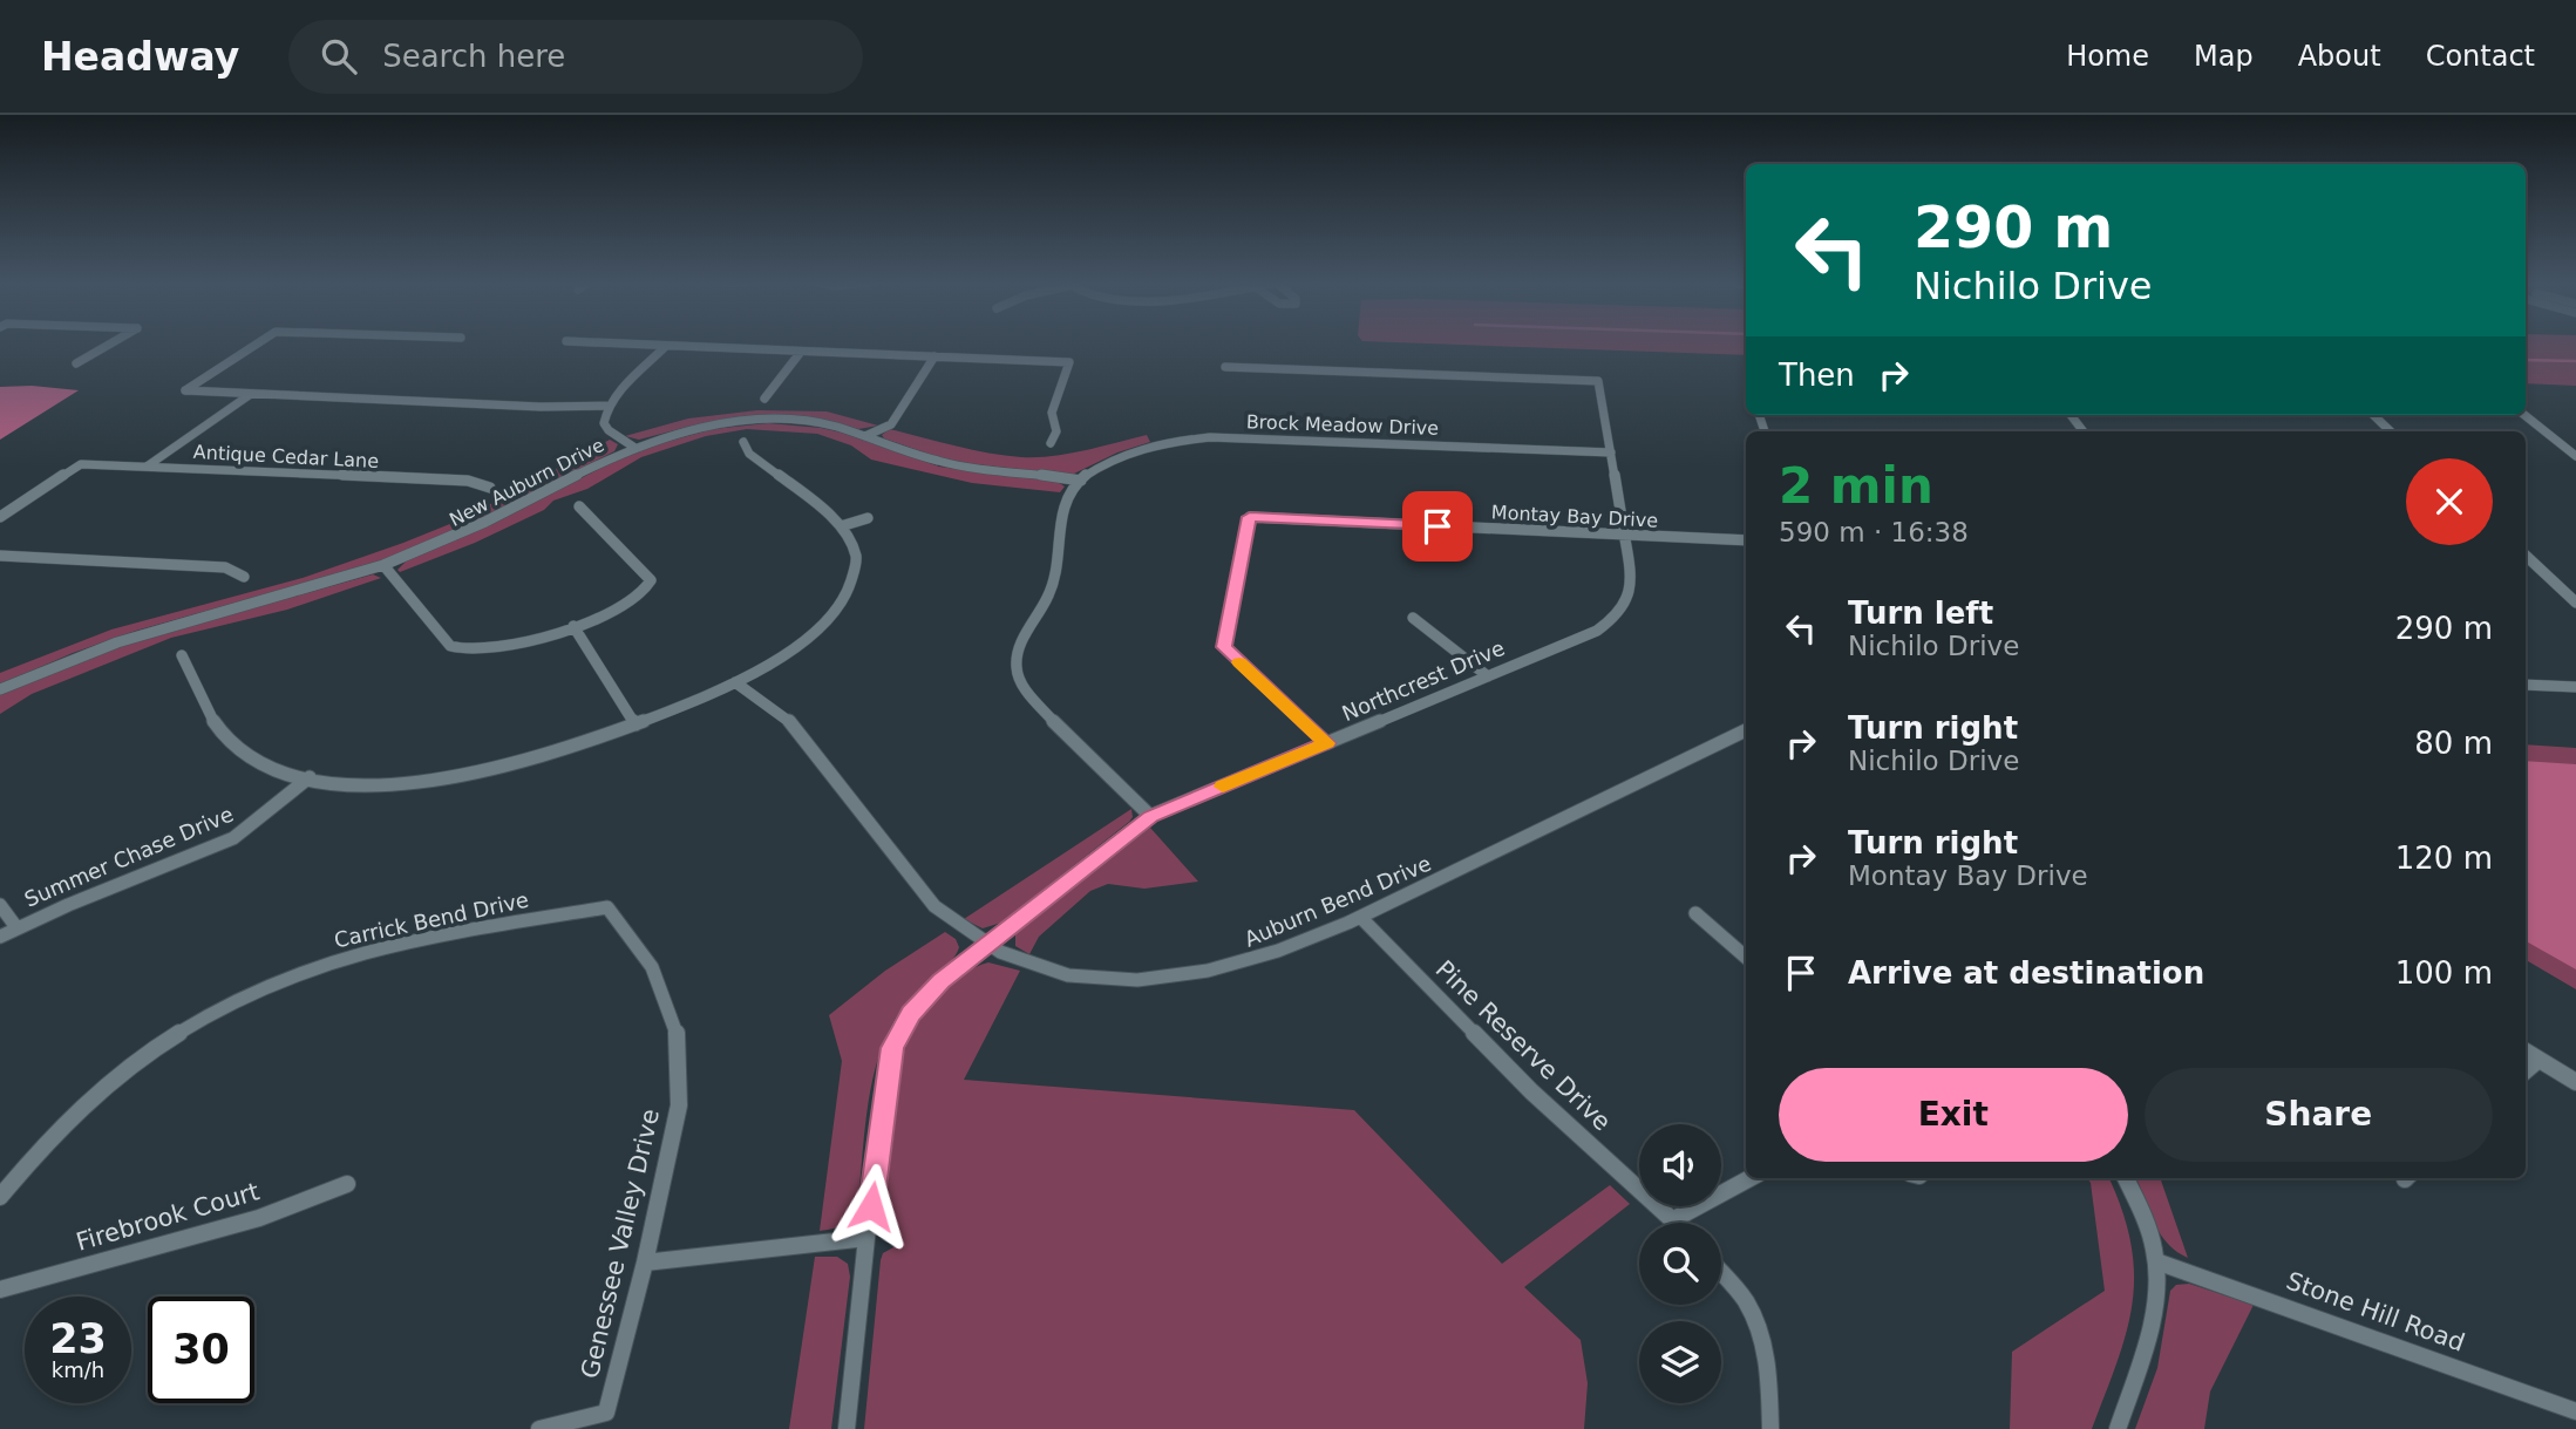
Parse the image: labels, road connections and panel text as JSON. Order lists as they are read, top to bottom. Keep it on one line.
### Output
{"streets":{"street":["Brock Meadow Drive","Antique Cedar Lane","New Auburn Drive","Montay Bay Drive","Northcrest Drive","Summer Chase Drive","Auburn Bend Drive","Carrick Bend Drive","Pine Reserve Drive","Firebrook Court","Genessee Valley Drive","Stone Hill Road"]},"crossings":[["Brock Meadow Drive","New Auburn Drive"],["Brock Meadow Drive","Northcrest Drive"],["Montay Bay Drive","Northcrest Drive"],["Northcrest Drive","Auburn Bend Drive"],["Auburn Bend Drive","Pine Reserve Drive"],["Carrick Bend Drive","Genessee Valley Drive"]],"page":{"header":"Headway","search":"Search here","nav":["Home","Map","About","Contact"],"turn":["290 m","Nichilo Drive"],"then":"Then","heading":["2 min","590 m · 16:38"],"list":[{"name":"Turn left","note":"Nichilo Drive","value":"290 m"},{"name":"Turn right","note":"Nichilo Drive","value":"80 m"},{"name":"Turn right","note":"Montay Bay Drive","value":"120 m"},{"name":"Arrive at destination","value":"100 m"}],"buttons":["Exit","Share"],"speed":"23 km/h","limit":"30"}}
